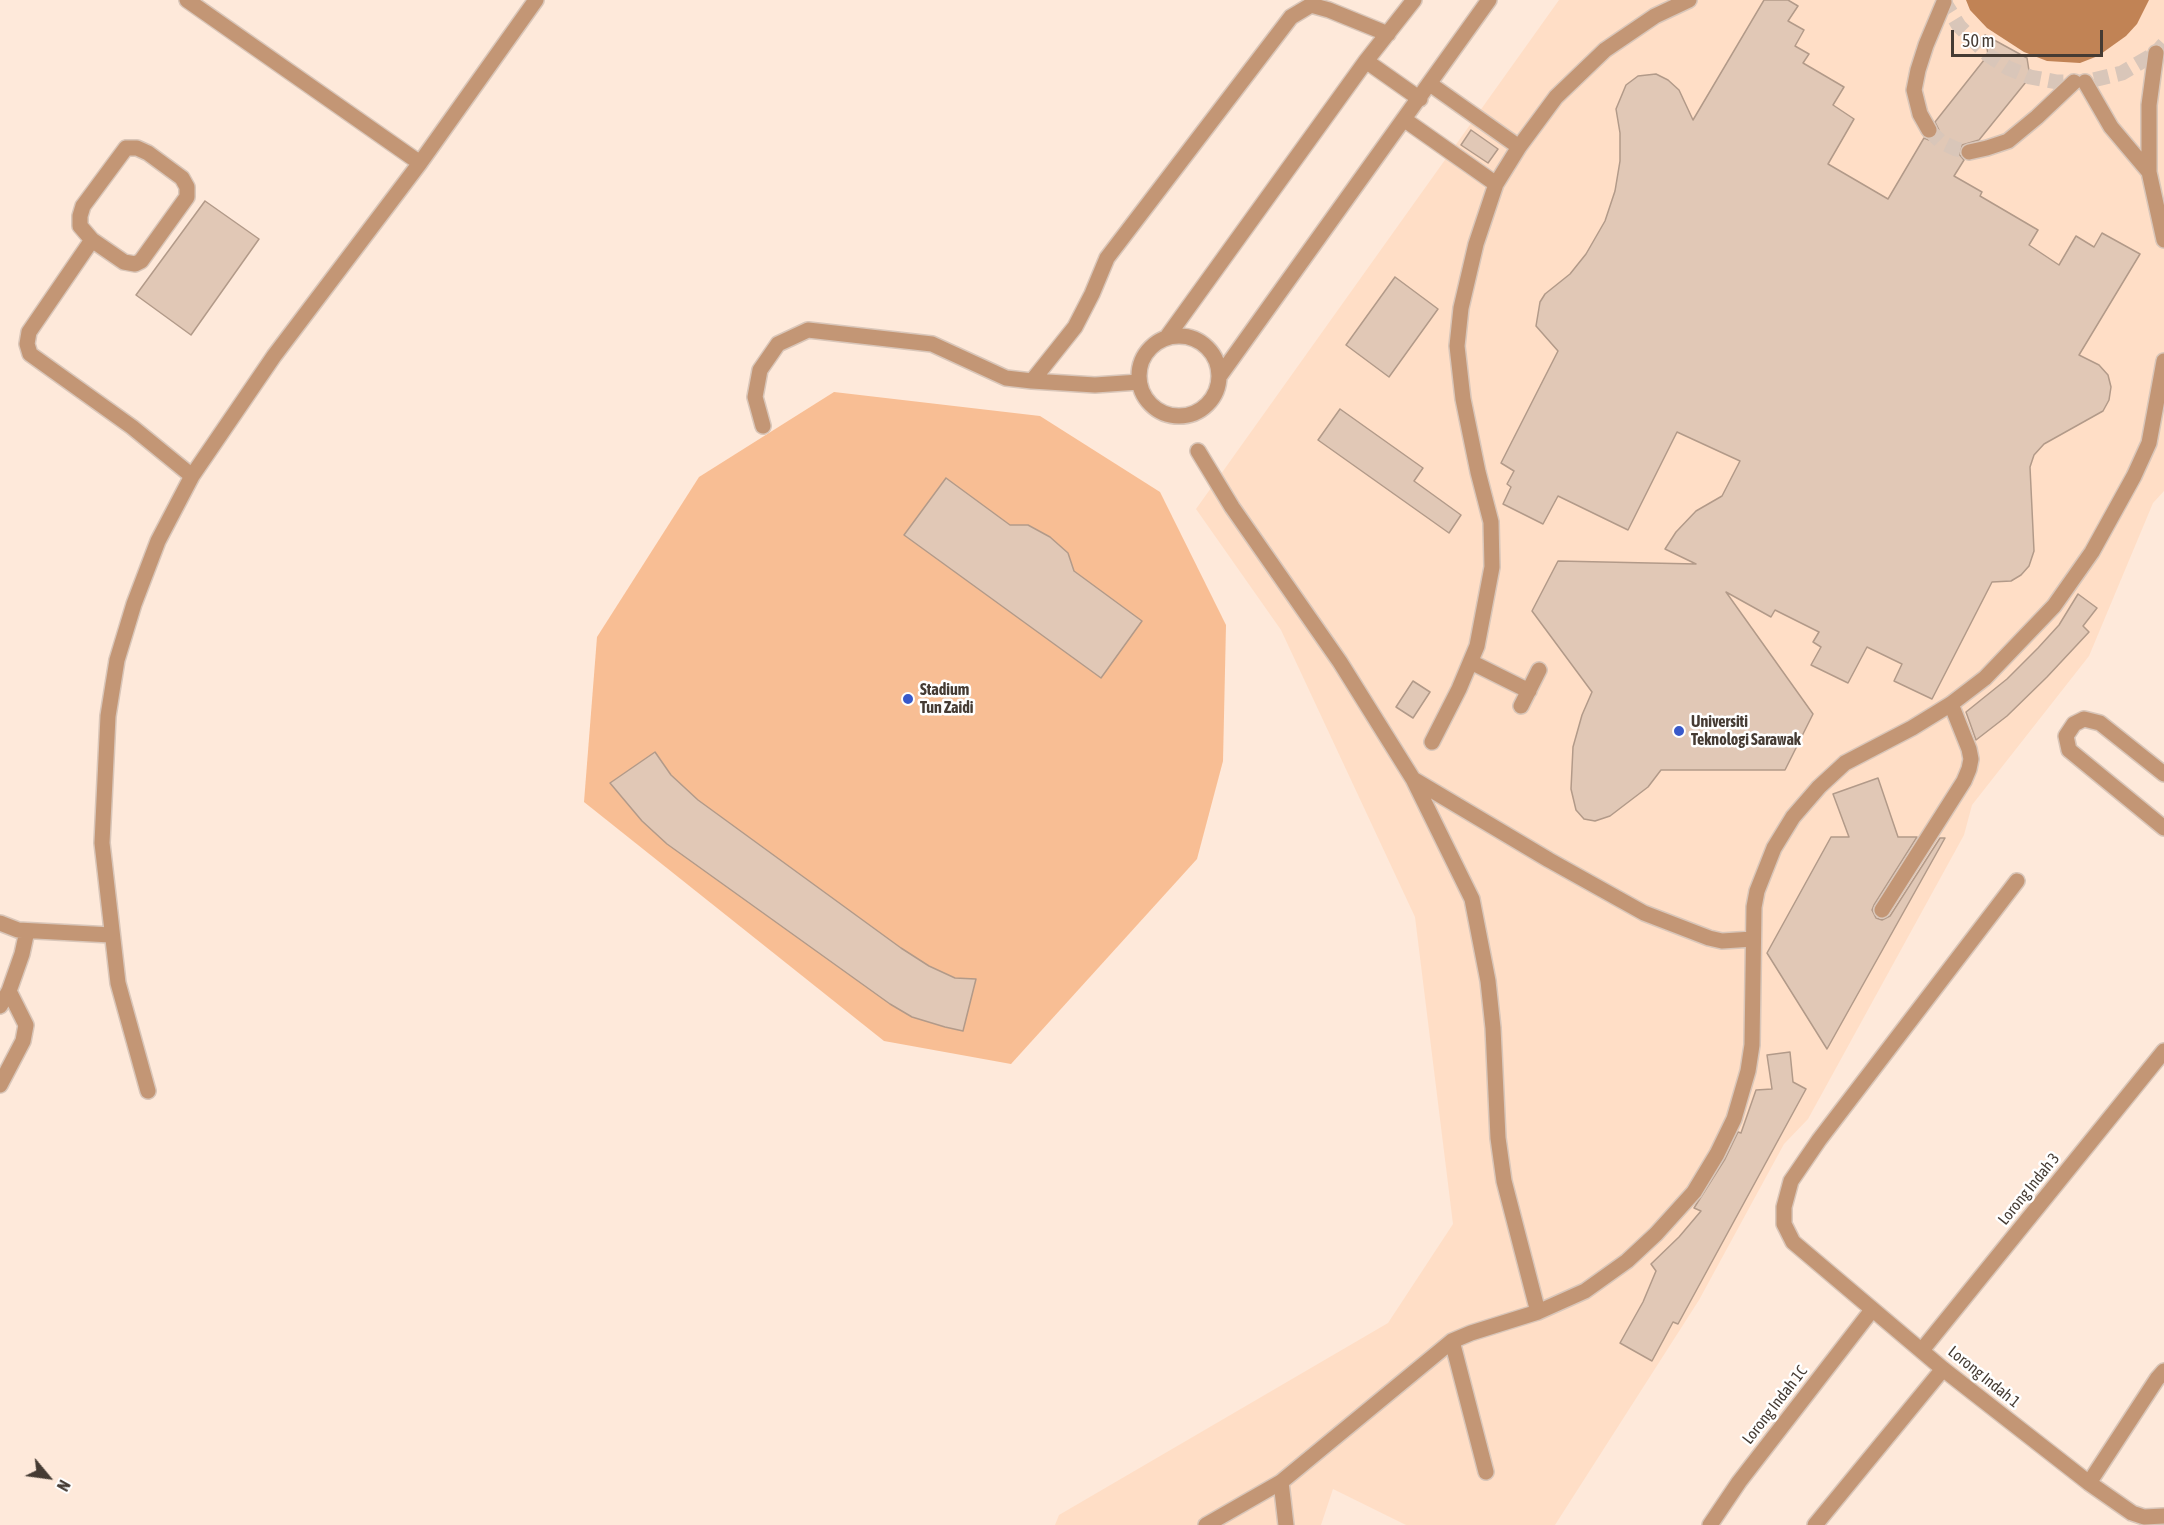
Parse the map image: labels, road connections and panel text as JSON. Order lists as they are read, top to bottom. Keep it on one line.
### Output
{"streets":{"street":["Lorong Indah 3","Lorong Indah 1","Lorong Indah 1C"]},"crossings":[["Lorong Indah 3","Lorong Indah 1"],["Lorong Indah 1","Lorong Indah 1C"]],"places":["Stadium Tun Zaidi","Universiti Teknologi Sarawak"],"scale_bar":"50 m","north":"bottom right"}
